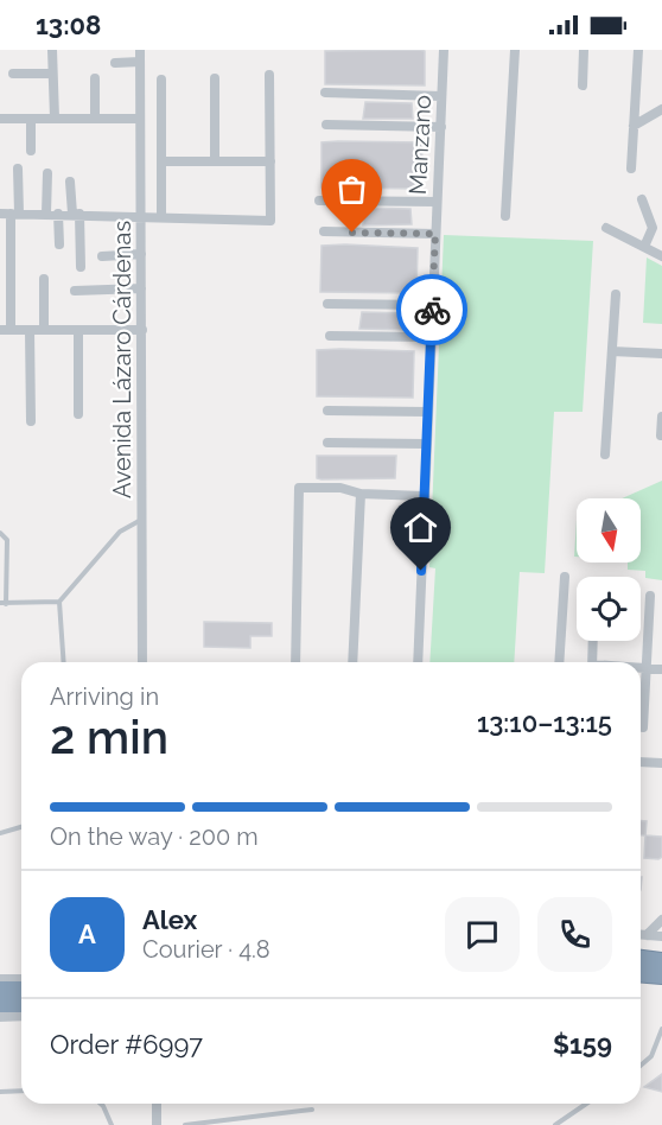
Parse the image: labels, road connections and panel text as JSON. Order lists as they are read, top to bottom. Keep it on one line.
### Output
{"streets":{"street":["Manzano","Avenida Lázaro Cárdenas"]},"north":"bottom","page":{"status":"13:08","heading":["2 min","Arriving in","13:10–13:15"],"panel":["Alex","Courier · 4.8","Order #6997","$159"],"bar":"On the way · 200 m","round":"A"}}
